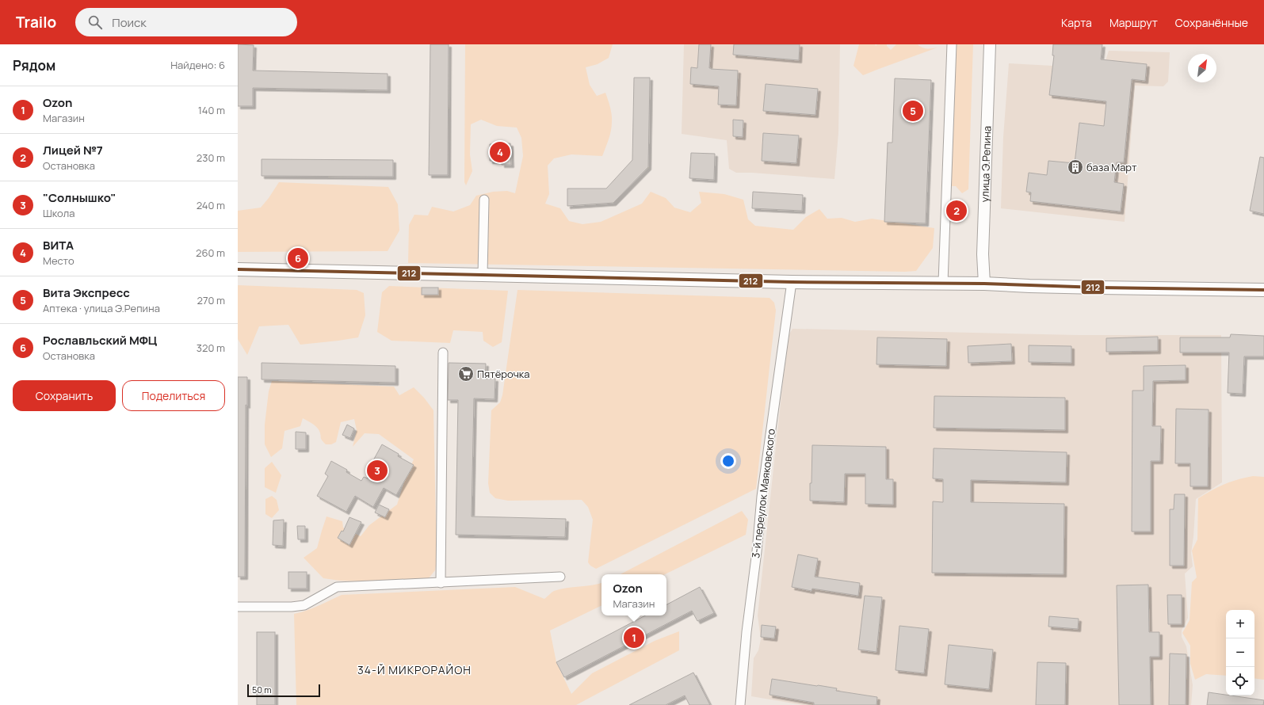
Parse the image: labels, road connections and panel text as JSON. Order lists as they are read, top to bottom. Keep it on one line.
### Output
{"streets":{"street":["улица Э.Репина","3-й переулок Маяковского"]},"districts":["34-Й МИКРОРАЙОН"],"places":{"building":["база Март"],"supermarket":["Пятёрочка"]},"lines":["transit line 212"],"scale_bar":"50 m","north":"top right","page":{"header":"Trailo","search":"Поиск","nav":["Карта","Маршрут","Сохранённые"],"heading":["Рядом","Найдено: 6"],"list":[{"mark":"1","name":"Ozon","note":"Магазин","value":"140 m"},{"mark":"2","name":"Лицей №7","note":"Остановка","value":"230 m"},{"mark":"3","name":"\"Солнышко\"","note":"Школа","value":"240 m"},{"mark":"4","name":"ВИТА","note":"Место","value":"260 m"},{"mark":"5","name":"Вита Экспресс","note":"Аптека · улица Э.Репина","value":"270 m"},{"mark":"6","name":"Рославльский МФЦ","note":"Остановка","value":"320 m"}],"pins":["5","4","2","6","3","1"],"buttons":["Сохранить","Поделиться"],"popup":["Ozon","Магазин"],"map_buttons":["+","−"],"scale":"50 m"}}
